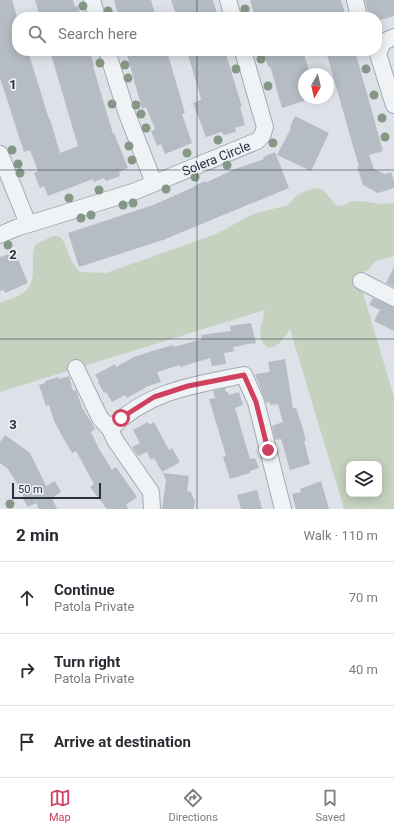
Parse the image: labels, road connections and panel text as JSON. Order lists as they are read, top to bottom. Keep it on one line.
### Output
{"streets":{"street":["Solera Circle"]},"scale_bar":"50 m","north":"bottom","page":{"search":"Search here","scale":"50 m","heading":["2 min","Walk · 110 m"],"list":[["Continue","Patola Private","70 m"],["Turn right","Patola Private","40 m"],"Arrive at destination"],"nav":["Map","Directions","Saved"]},"grid":{"rows":["1","2","3"]}}
